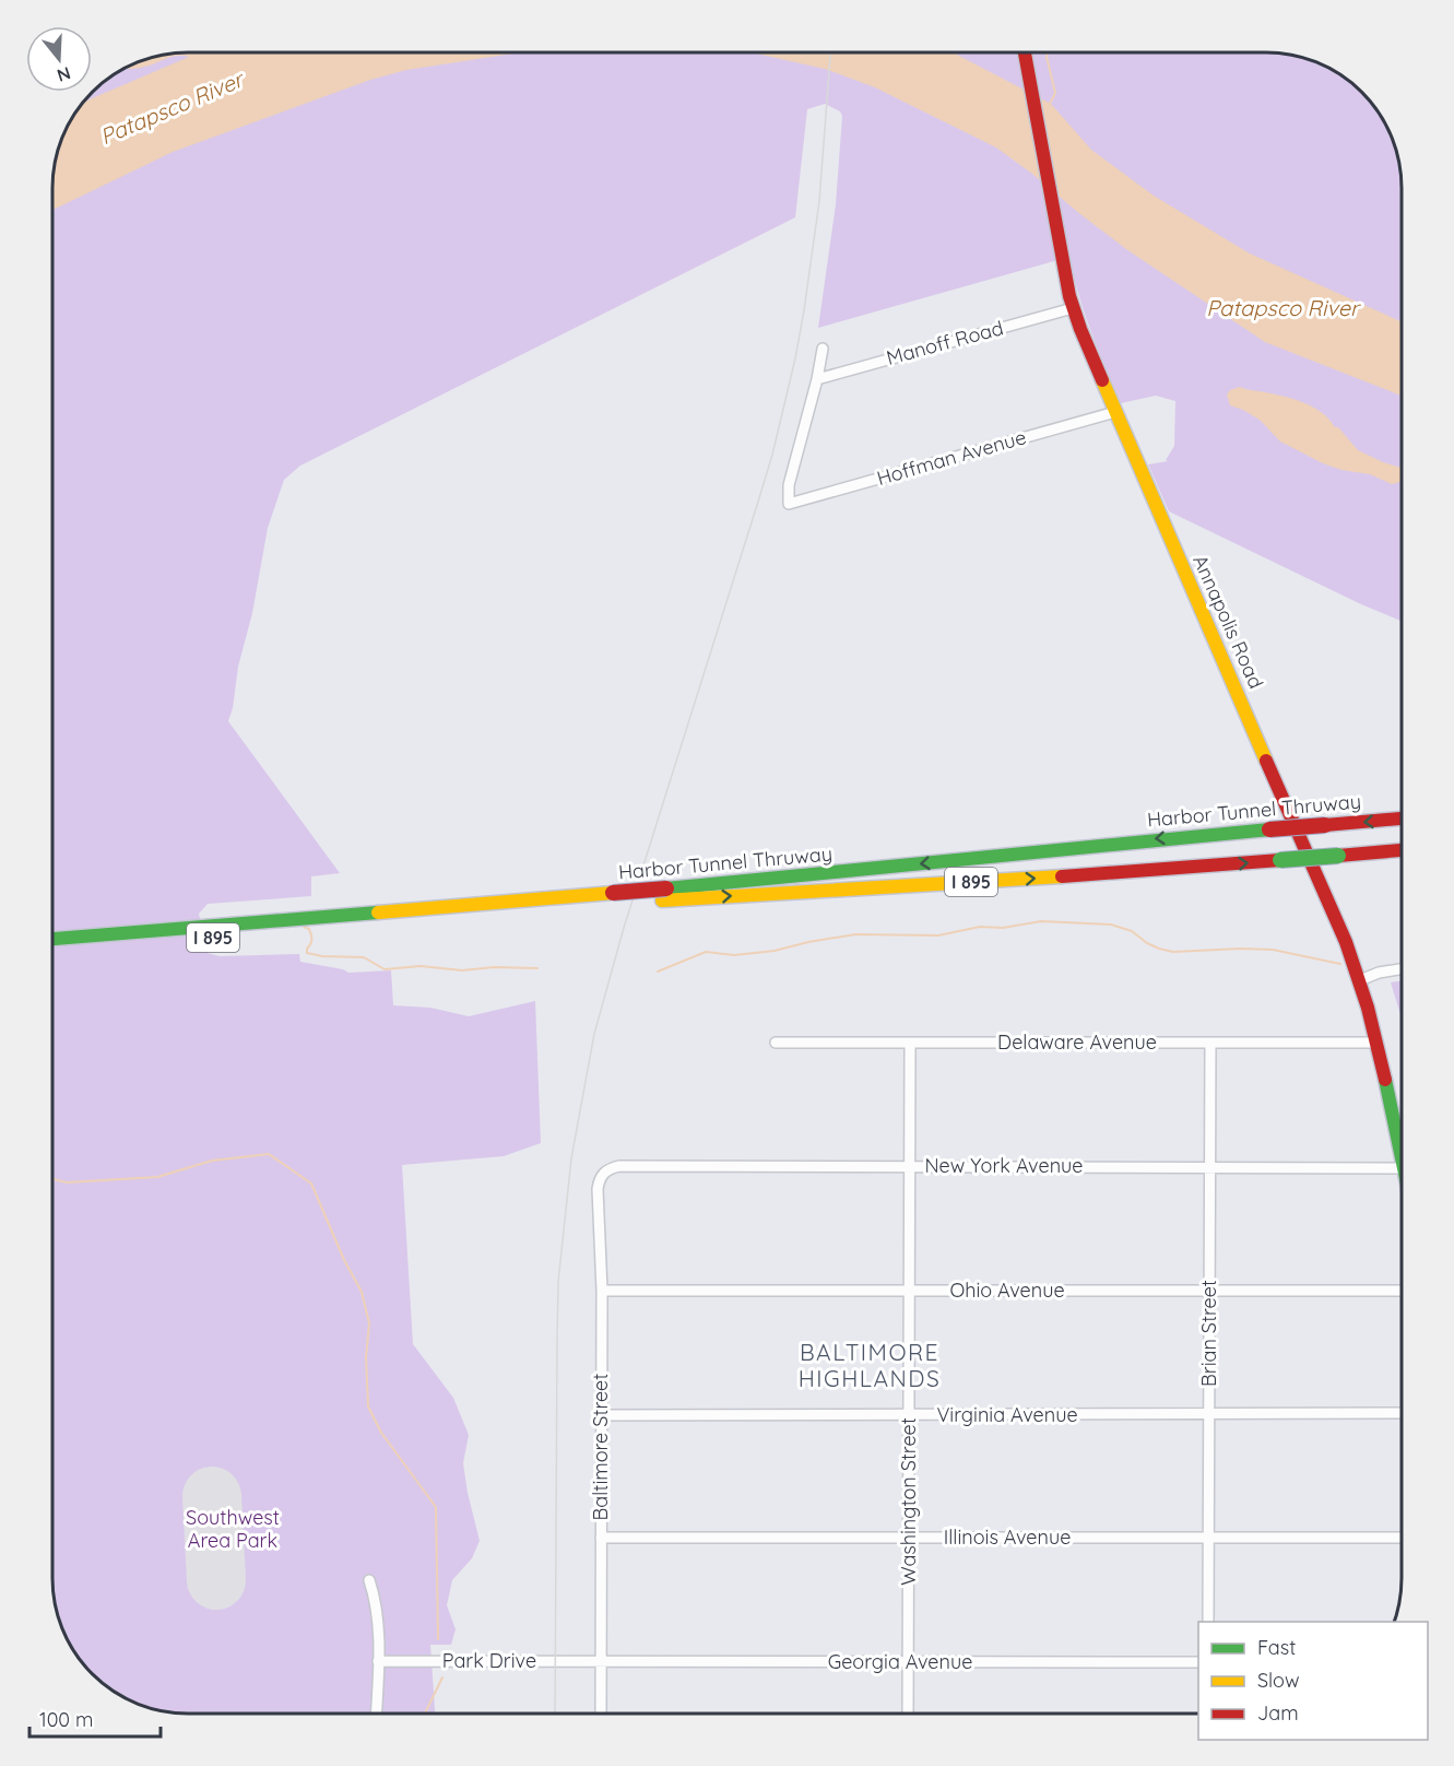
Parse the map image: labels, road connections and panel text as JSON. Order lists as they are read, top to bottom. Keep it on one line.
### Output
{"streets":{"main road":["Annapolis Road","Harbor Tunnel Thruway","I 895"],"street":["Manoff Road","Hoffman Avenue","Delaware Avenue","New York Avenue","Ohio Avenue","Brian Street","Virginia Avenue","Baltimore Street","Washington Street","Illinois Avenue","Park Drive","Georgia Avenue"]},"crossings":[["Manoff Road","Hoffman Avenue"],["Manoff Road","Annapolis Road"],["Hoffman Avenue","Annapolis Road"],["Annapolis Road","Delaware Avenue"],["Delaware Avenue","Brian Street"],["Delaware Avenue","Washington Street"],["New York Avenue","Brian Street"],["New York Avenue","Baltimore Street"],["New York Avenue","Washington Street"],["Ohio Avenue","Brian Street"],["Ohio Avenue","Baltimore Street"],["Ohio Avenue","Washington Street"],["Brian Street","Virginia Avenue"],["Brian Street","Illinois Avenue"],["Virginia Avenue","Baltimore Street"],["Virginia Avenue","Washington Street"],["Baltimore Street","Illinois Avenue"],["Baltimore Street","Park Drive"],["Baltimore Street","Georgia Avenue"],["Washington Street","Illinois Avenue"],["Washington Street","Georgia Avenue"],["Park Drive","Georgia Avenue"]],"districts":["BALTIMORE HIGHLANDS"],"water":["Patapsco River"],"parks":["Southwest Area Park"],"legend":["Fast","Slow","Jam"],"scale_bar":"100 m","north":"bottom"}
